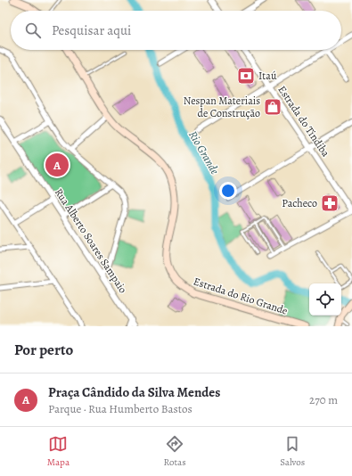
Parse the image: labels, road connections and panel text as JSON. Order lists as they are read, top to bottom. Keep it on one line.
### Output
{"streets":{"main road":["Estrada do Rio Grande"],"street":["Estrada do Tindiba","Rua Alberto Soares Sampaio"]},"water":["Rio Grande"],"places":{"bank":["Itaú"],"shop":["Nespan Materiais de Construção"],"pharmacy":["Pacheco"]},"page":{"search":"Pesquisar aqui","pins":"A","heading":"Por perto","list":[{"mark":"A","name":"Praça Cândido da Silva Mendes","note":"Parque · Rua Humberto Bastos","value":"270 m"}],"nav":["Mapa","Rotas","Salvos"]}}
